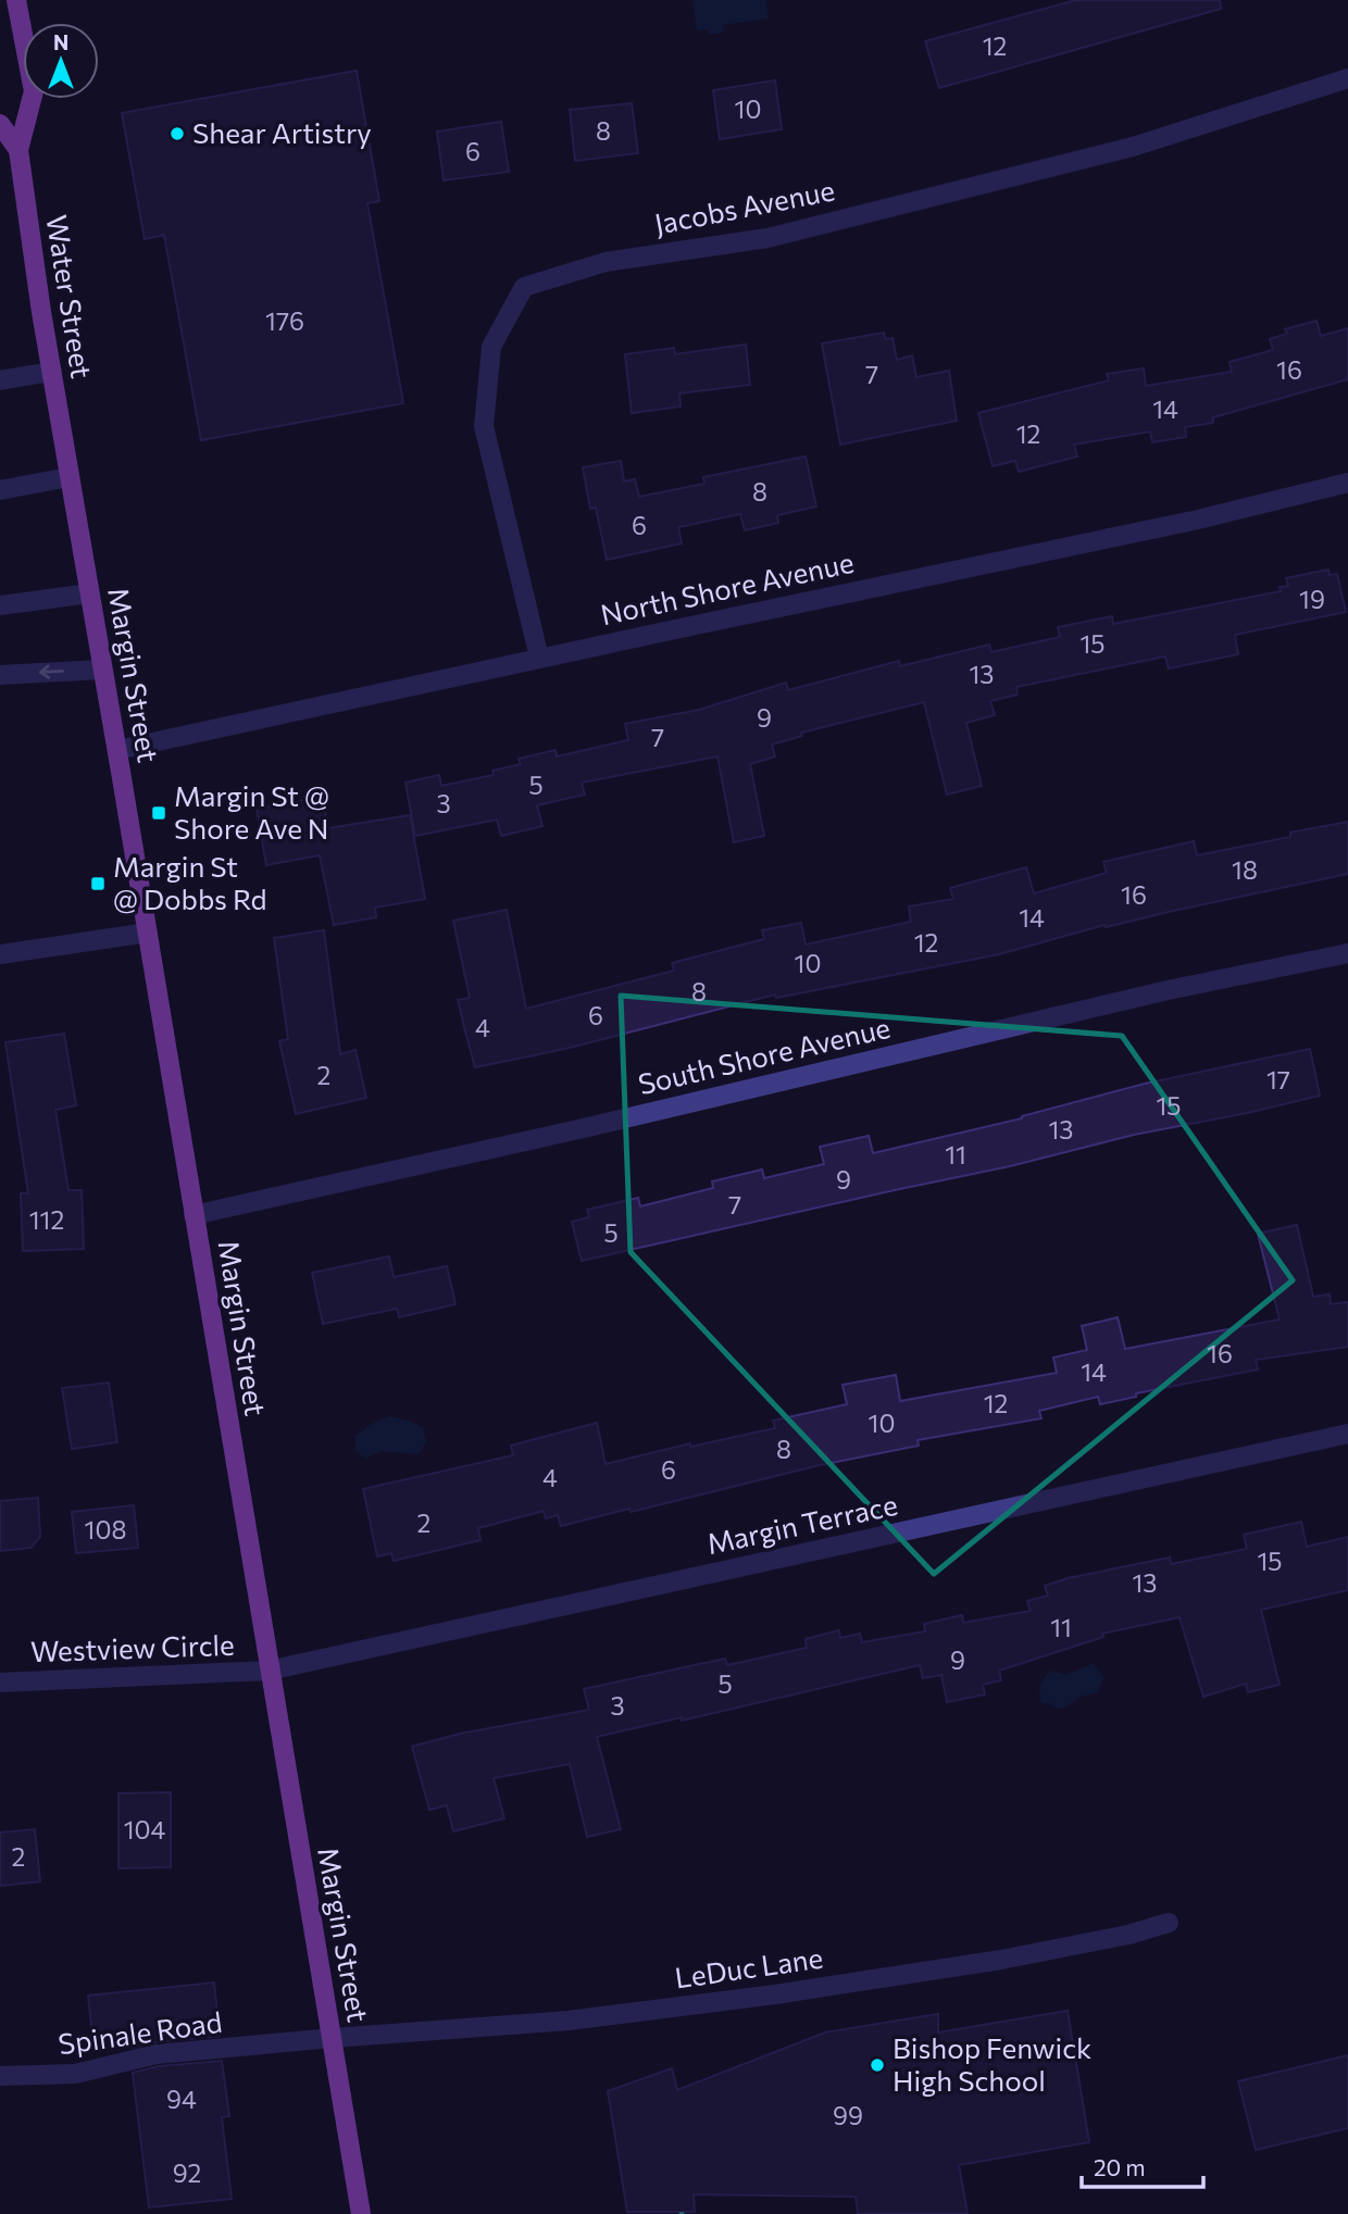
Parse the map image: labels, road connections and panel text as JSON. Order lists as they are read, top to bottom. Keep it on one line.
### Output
{"streets":{"main road":["Water Street","Margin Street"],"street":["Jacobs Avenue","North Shore Avenue","South Shore Avenue","Margin Terrace","Westview Circle","LeDuc Lane","Spinale Road"]},"crossings":[["Jacobs Avenue","North Shore Avenue"],["Water Street","Margin Street"],["North Shore Avenue","Margin Street"],["Margin Street","South Shore Avenue"],["Margin Street","Margin Terrace"],["Margin Street","Westview Circle"],["Margin Street","LeDuc Lane"],["Margin Street","Spinale Road"],["Margin Terrace","Westview Circle"],["LeDuc Lane","Spinale Road"]],"places":{"other":["Shear Artistry","Bishop Fenwick High School"],"transit":["Margin St @ Shore Ave N","Margin St @ Dobbs Rd"]},"house_numbers":["12","10","8","6","176","16","7","14","12","8","6","19","15","13","9","7","5","3","18","16","14","12","10","8","6","4","2","17","15","13","11","9","7","112","5","16","14","12","10","8","6","4","2","108","15","13","11","9","5","3","104","2","94","99","92"],"scale_bar":"20 m","north":"top"}
